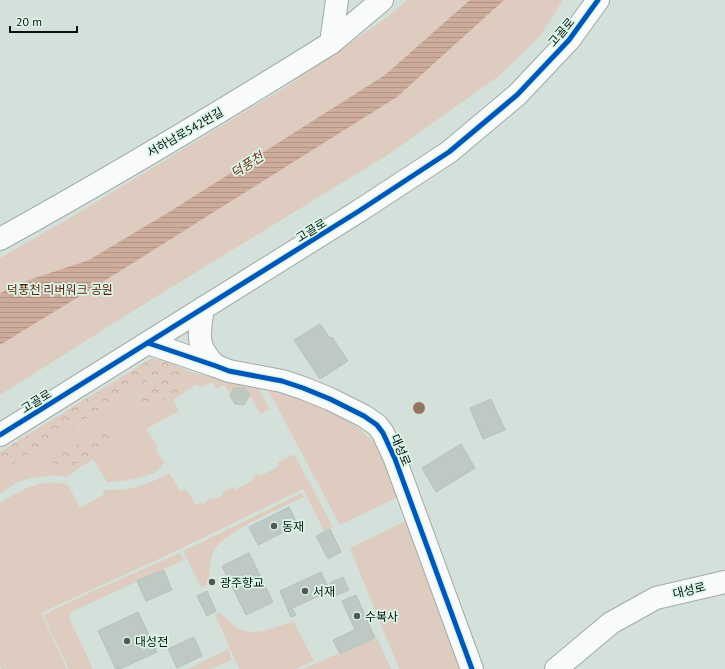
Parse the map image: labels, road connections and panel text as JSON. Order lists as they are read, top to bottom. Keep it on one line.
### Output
{"streets":{"street":["고골로","서하남로542번길","대성로"]},"crossings":[["고골로","대성로"]],"water":["덕풍천"],"parks":["덕풍천 리버워크 공원"],"places":["동재","광주향교","서재","수복사","대성전"],"scale_bar":"20 m"}
